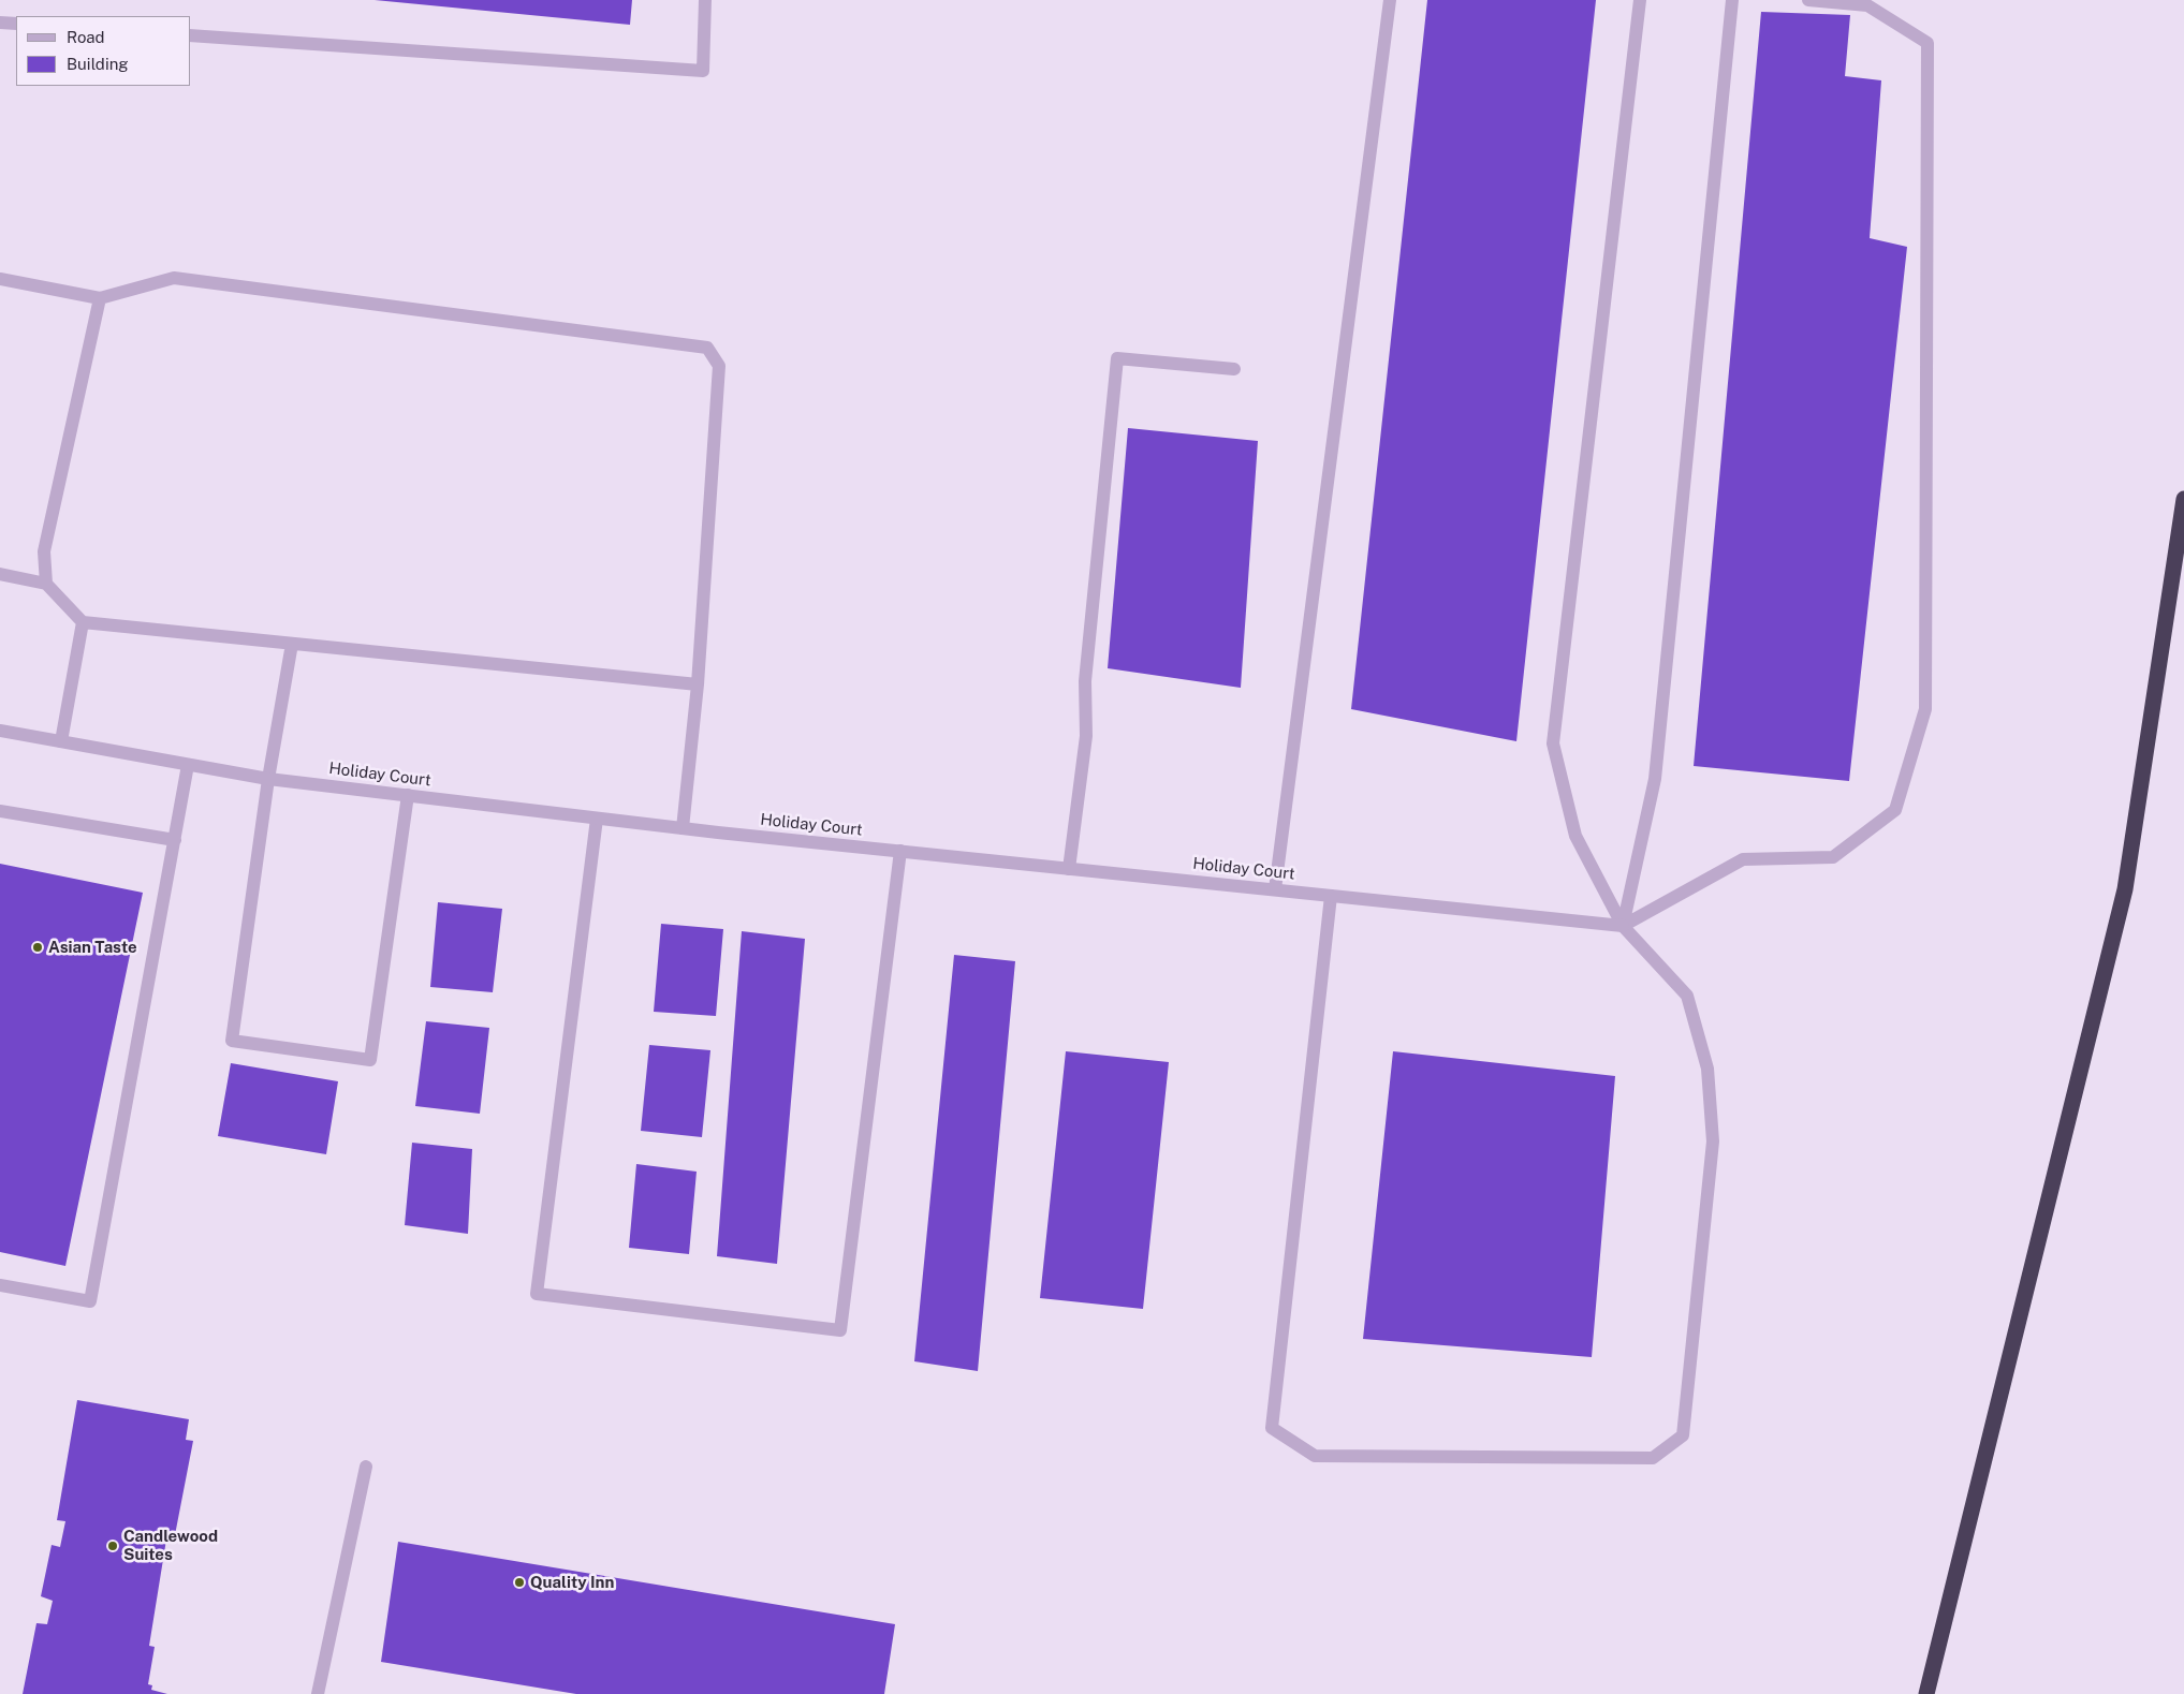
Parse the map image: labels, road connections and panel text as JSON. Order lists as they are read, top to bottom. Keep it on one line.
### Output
{"streets":{"street":["Holiday Court"]},"places":["Asian Taste","Candlewood Suites","Quality Inn"],"legend":["Road","Building"]}
